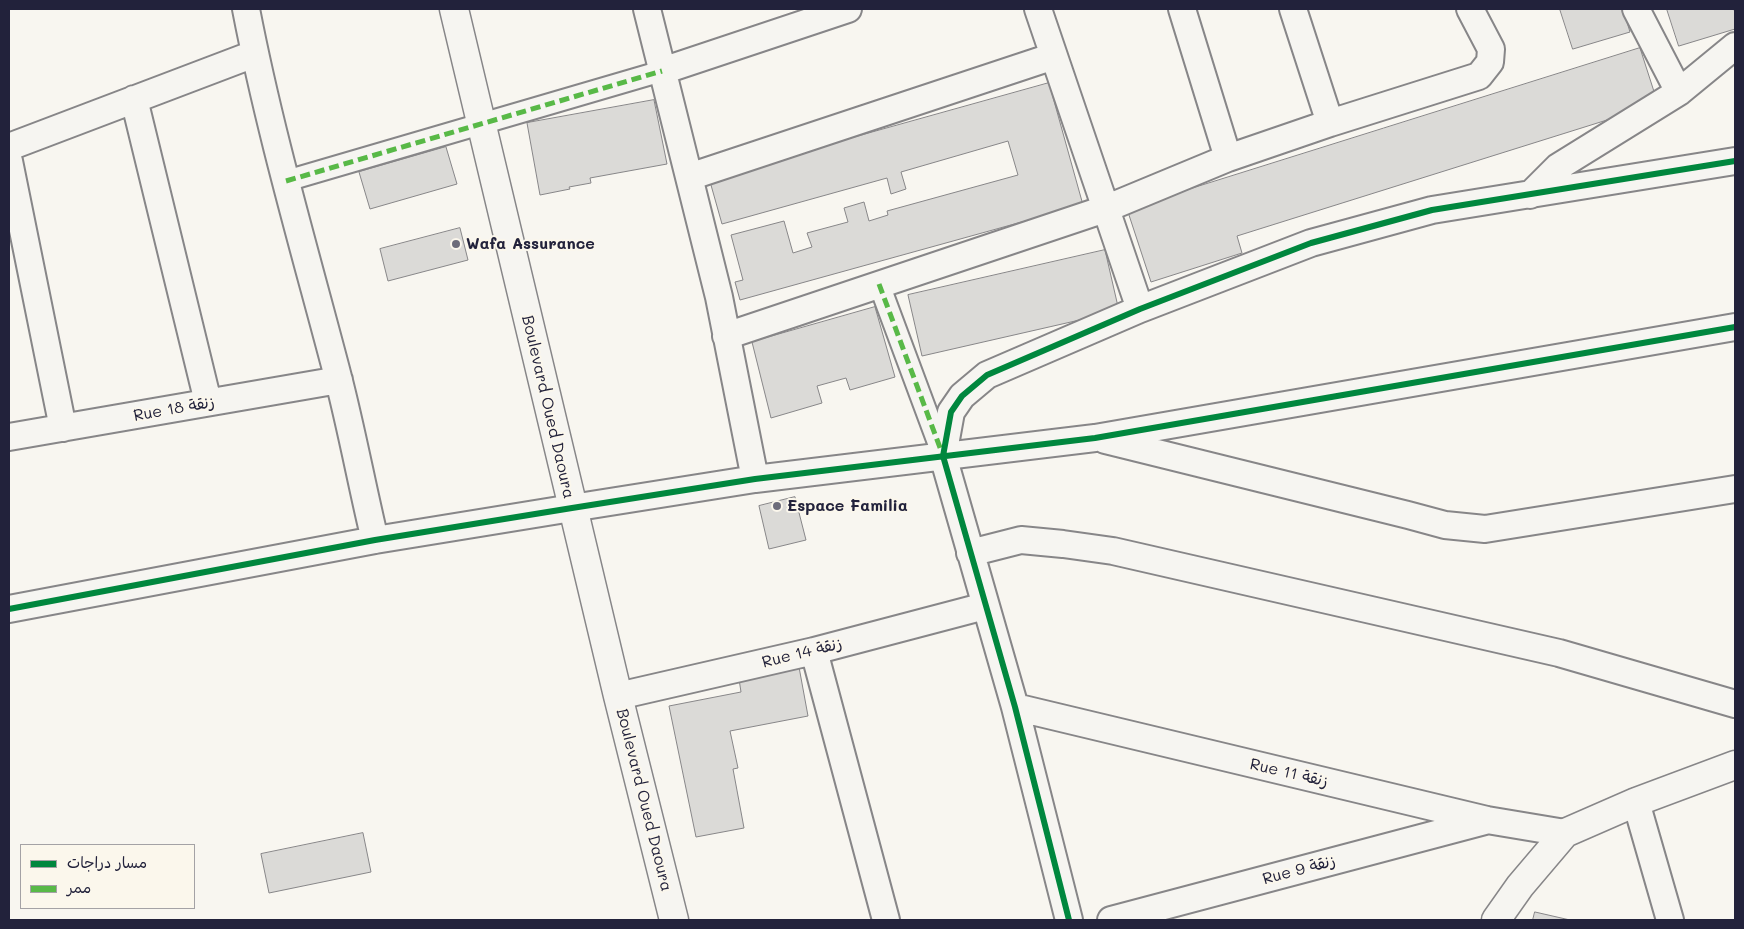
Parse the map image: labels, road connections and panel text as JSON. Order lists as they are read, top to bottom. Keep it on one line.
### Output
{"streets":{"street":["Boulevard Oued Daoura","Rue 18 زنقة","Rue 14 زنقة","Rue 11 زنقة","Rue 9 زنقة"]},"crossings":[["Boulevard Oued Daoura","Rue 14 زنقة"],["Rue 11 زنقة","Rue 9 زنقة"]],"places":["Wafa Assurance","Espace Familia"],"legend":["مسار دراجات","ممر"]}
